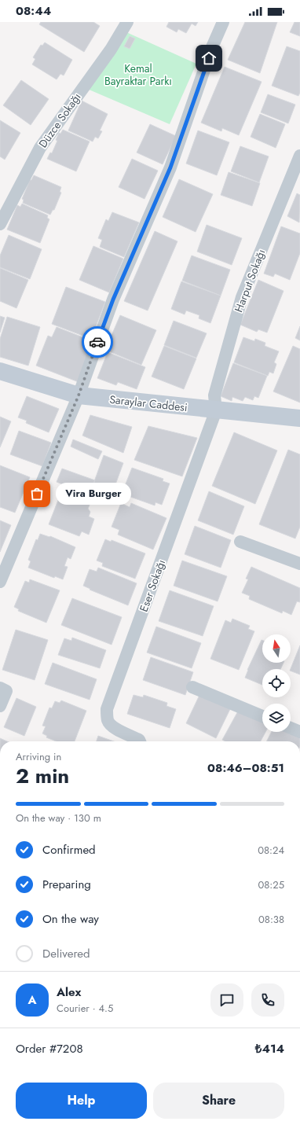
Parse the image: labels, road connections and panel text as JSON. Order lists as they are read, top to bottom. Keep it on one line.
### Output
{"streets":{"street":["Düzce Sokağı","Harput Sokağı","Saraylar Caddesi","Eser Sokağı"]},"crossings":[["Harput Sokağı","Saraylar Caddesi"],["Harput Sokağı","Eser Sokağı"],["Saraylar Caddesi","Eser Sokağı"]],"parks":["Kemal Bayraktar Parkı"],"places":["Vira Burger"],"north":"top","page":{"status":"08:44","bubble":"Vira Burger","heading":["2 min","Arriving in","08:46–08:51"],"panel":["Alex","Courier · 4.5","Order #7208","₺414"],"bar":"On the way · 130 m","list":[["Confirmed","08:24"],["Preparing","08:25"],["On the way","08:38"],"Delivered"],"round":"A","buttons":["Help","Share"]}}
